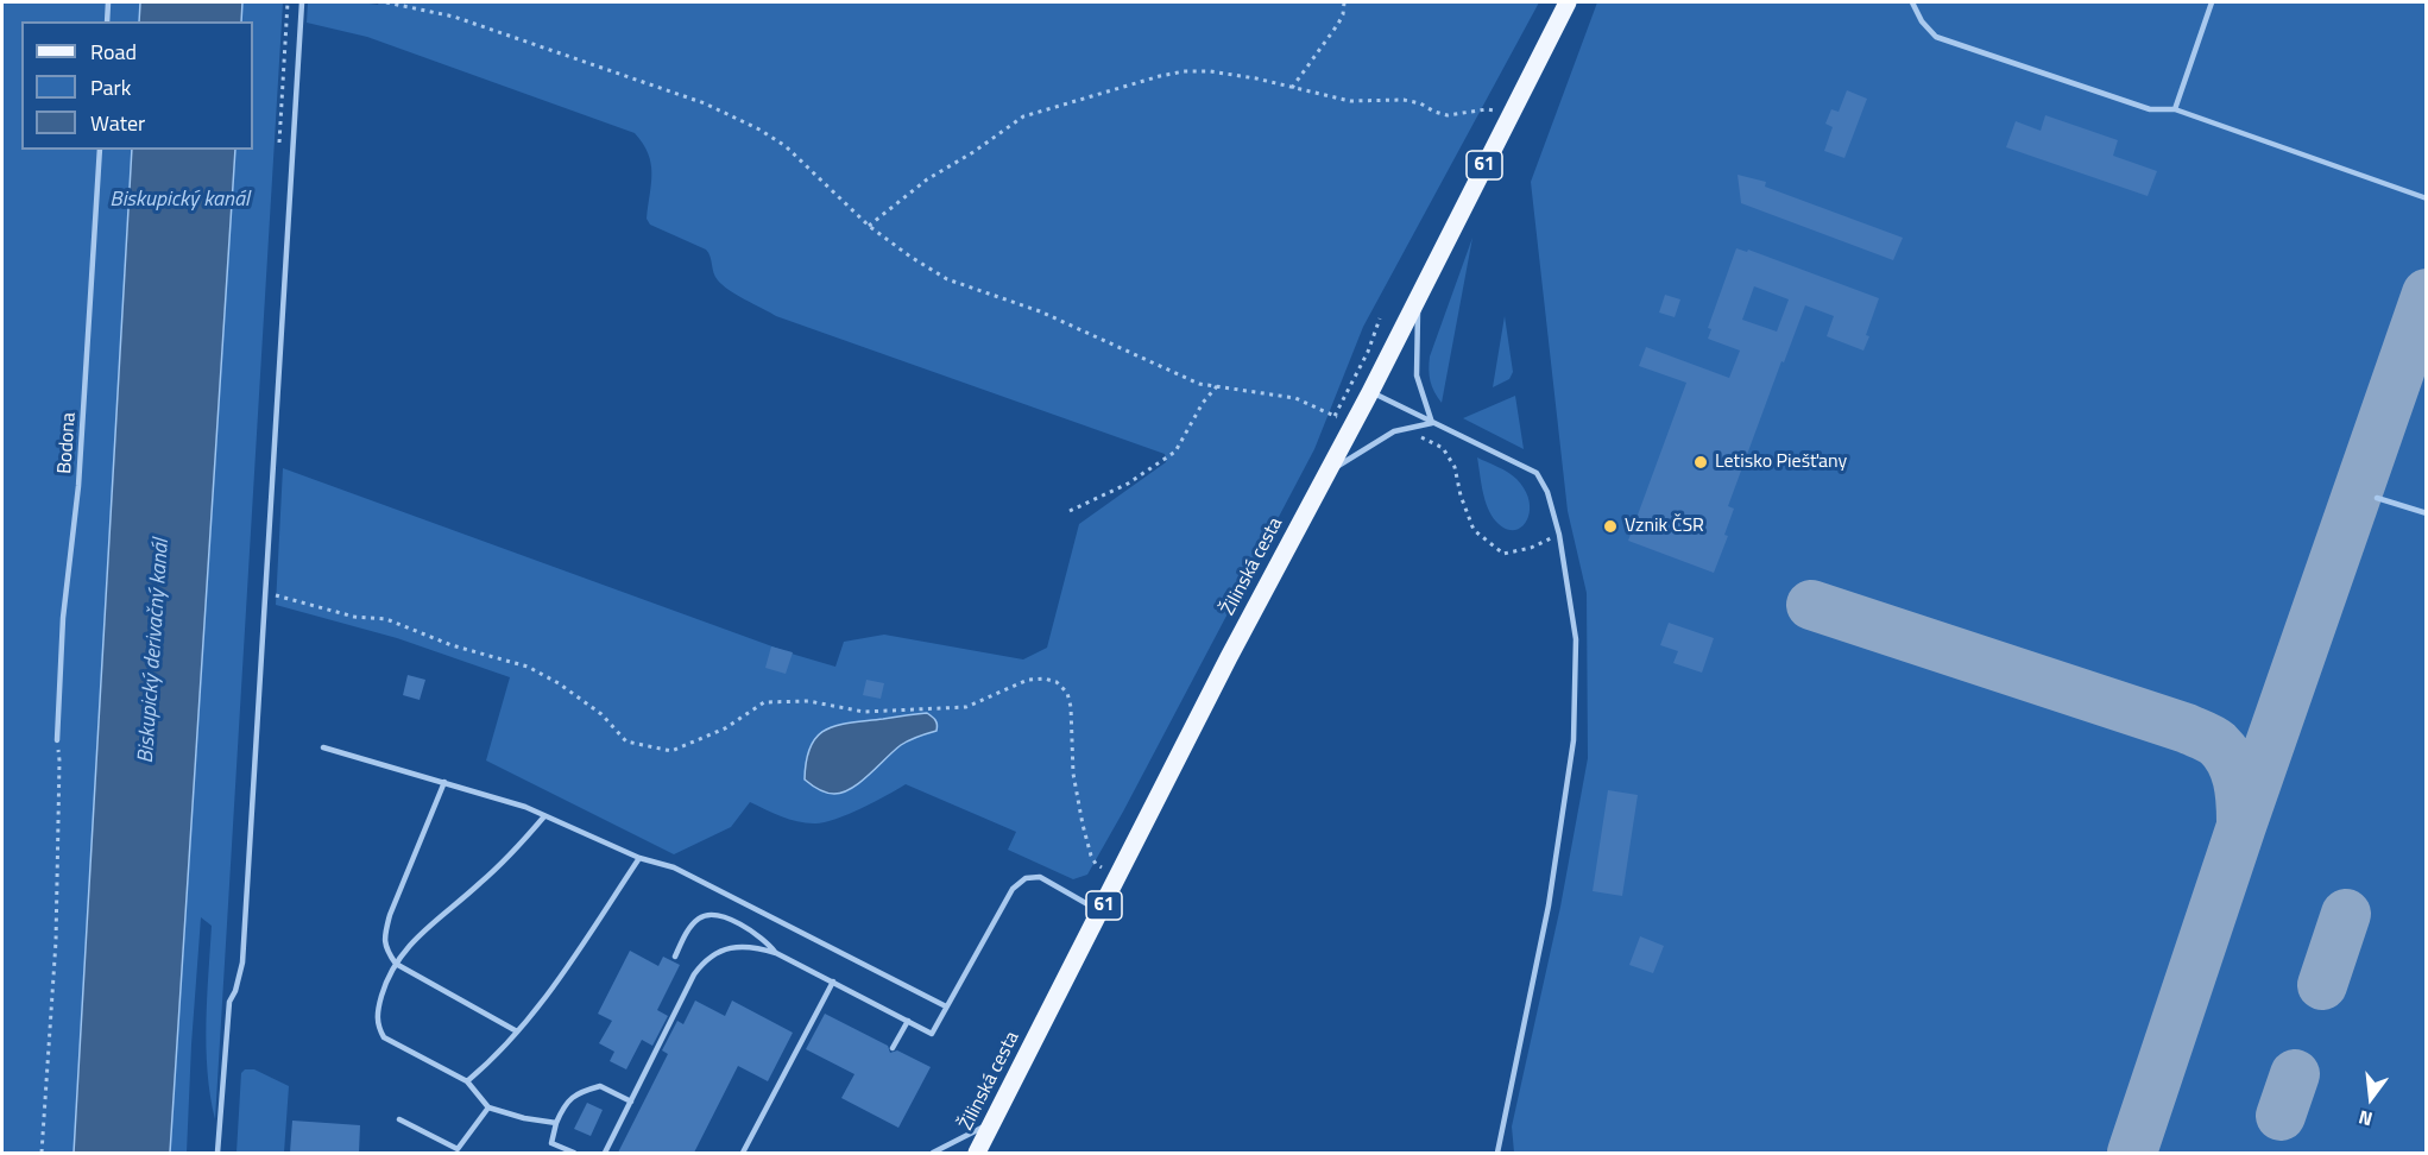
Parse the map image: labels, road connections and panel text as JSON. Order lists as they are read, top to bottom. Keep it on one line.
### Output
{"streets":{"main road":["61","Žilinská cesta"],"lane":["Bodona"]},"water":["Biskupický kanál","Biskupický derivačný kanál"],"places":["Letisko Piešťany","Vznik ČSR"],"legend":["Road","Park","Water"],"north":"bottom"}
